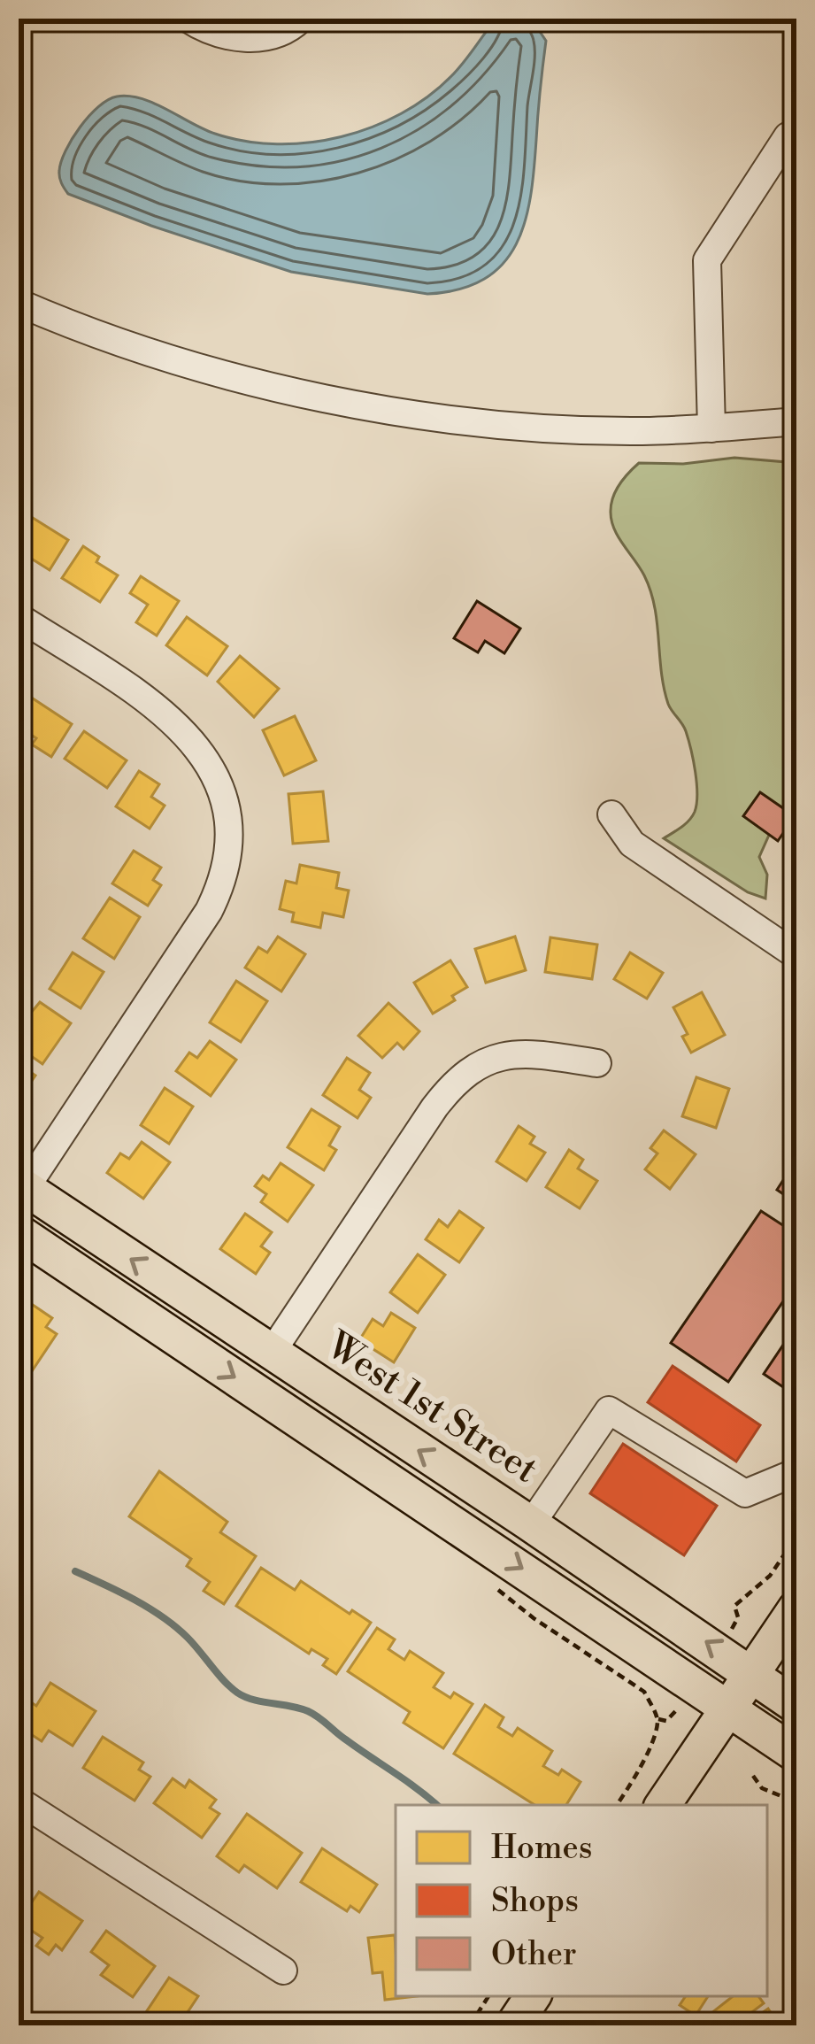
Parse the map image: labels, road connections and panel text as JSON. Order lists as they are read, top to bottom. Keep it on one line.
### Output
{"streets":{"main road":["West 1st Street"]},"legend":["Homes","Shops","Other"]}
